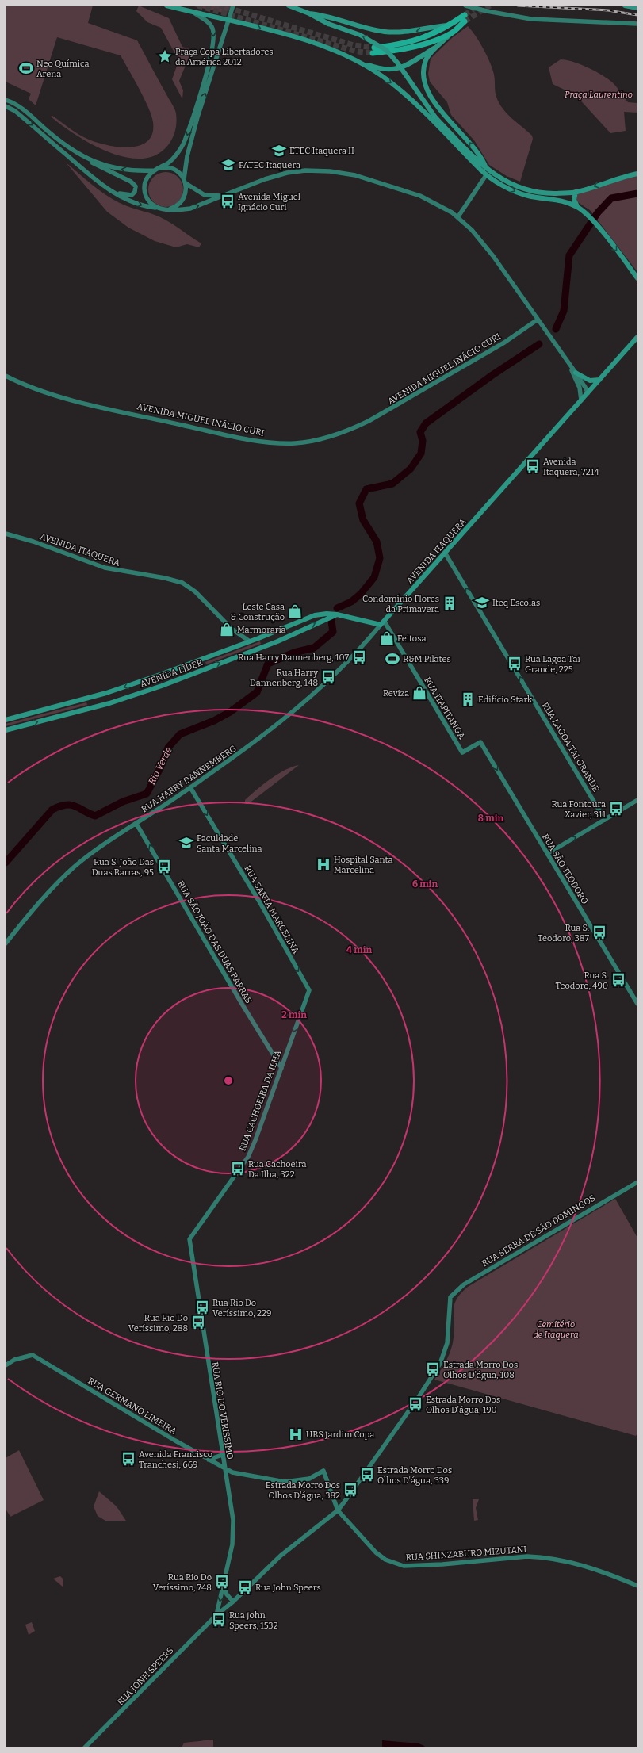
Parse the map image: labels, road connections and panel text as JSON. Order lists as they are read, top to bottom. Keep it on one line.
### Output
{"streets":{"main road":["AVENIDA ITAQUERA","AVENIDA LÍDER"],"street":["AVENIDA MIGUEL INÁCIO CURI","RUA ITAPITANGA","RUA LAGOA TAI GRANDE","RUA HARRY DANNEMBERG","RUA SÃO TEODORO","RUA SANTA MARCELINA","RUA SÃO JOÃO DAS DUAS BARRAS","RUA CACHOEIRA DA ILHA","RUA SERRA DE SÃO DOMINGOS","RUA GERMANO LIMEIRA","RUA RIO DO VERISSIMO","RUA SHINZABURO MIZUTANI","RUA JONH SPEERS"]},"crossings":[["AVENIDA ITAQUERA","AVENIDA LÍDER"],["AVENIDA ITAQUERA","RUA ITAPITANGA"],["AVENIDA ITAQUERA","RUA LAGOA TAI GRANDE"],["AVENIDA ITAQUERA","RUA HARRY DANNEMBERG"],["RUA ITAPITANGA","RUA HARRY DANNEMBERG"],["RUA ITAPITANGA","RUA SÃO TEODORO"],["RUA HARRY DANNEMBERG","RUA SANTA MARCELINA"],["RUA HARRY DANNEMBERG","RUA SÃO JOÃO DAS DUAS BARRAS"],["RUA SANTA MARCELINA","RUA CACHOEIRA DA ILHA"],["RUA SÃO JOÃO DAS DUAS BARRAS","RUA CACHOEIRA DA ILHA"],["RUA CACHOEIRA DA ILHA","RUA RIO DO VERISSIMO"],["RUA SERRA DE SÃO DOMINGOS","RUA JONH SPEERS"],["RUA GERMANO LIMEIRA","RUA RIO DO VERISSIMO"],["RUA GERMANO LIMEIRA","RUA SHINZABURO MIZUTANI"],["RUA RIO DO VERISSIMO","RUA JONH SPEERS"],["RUA SHINZABURO MIZUTANI","RUA JONH SPEERS"]],"one_way":["RUA LAGOA TAI GRANDE","RUA SÃO TEODORO","RUA SANTA MARCELINA","RUA SÃO JOÃO DAS DUAS BARRAS"],"water":["Rio Verde"],"parks":["Praça Laurentino","Cemitério de Itaquera"],"places":{"place":["Praça Copa Libertadores da América 2012"],"sports":["Neo Química Arena","R&M Pilates"],"school or university":["ETEC Itaquera II","FATEC Itaquera","Iteq Escolas","Faculdade Santa Marcelina"],"bus stop":["Avenida Miguel Ignácio Curi","Avenida Itaquera, 7214","Rua Harry Dannenberg, 107","Rua Lagoa Tai Grande, 225","Rua Harry Dannenberg, 148","Rua Fontoura Xavier, 311","Rua S. João Das Duas Barras, 95","Rua S. Teodoro, 387","Rua S. Teodoro, 490","Rua Cachoeira Da Ilha, 322","Rua Rio Do Veríssimo, 229","Rua Rio Do Veríssimo, 288","Estrada Morro Dos Olhos D'água, 108","Estrada Morro Dos Olhos D'água, 190","Avenida Francisco Tranchesi, 669","Estrada Morro Dos Olhos D'água, 339","Estrada Morro Dos Olhos D'água, 382","Rua Rio Do Veríssimo, 748","Rua John Speers","Rua John Speers, 1532"],"building":["Condomínio Flores da Primavera","Edifício Stark"],"shop":["Leste Casa & Construção","Marmoraria","Feitosa","Reviza"],"hospital":["Hospital Santa Marcelina","UBS Jardim Copa"]},"rings":["8 min","6 min","4 min","2 min"]}
